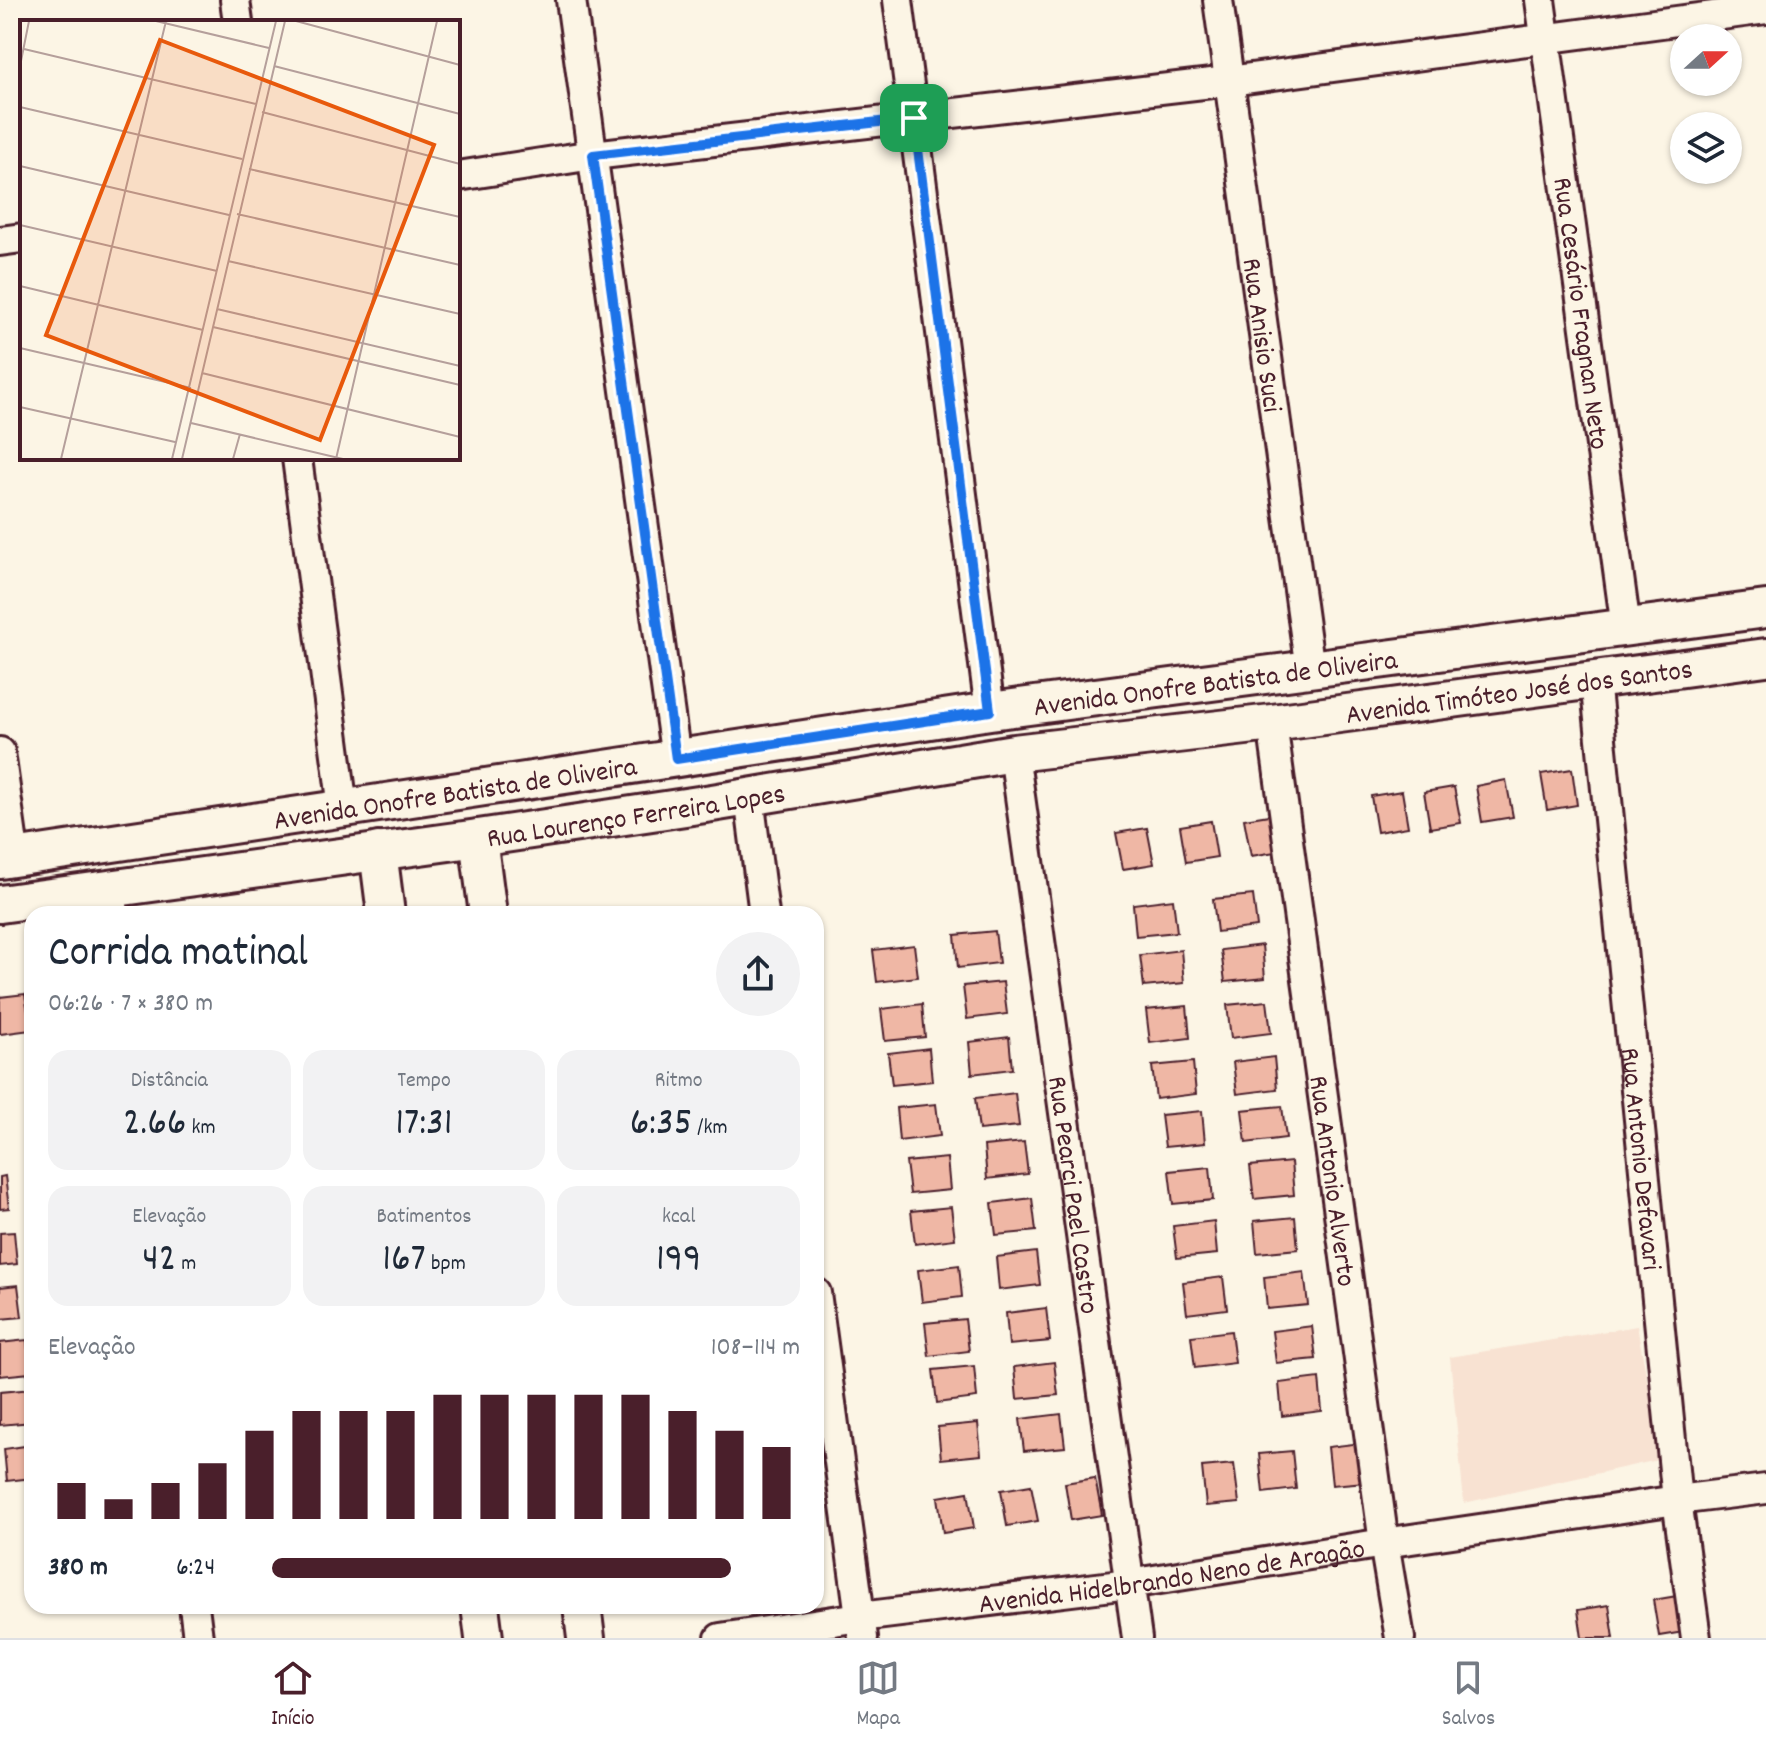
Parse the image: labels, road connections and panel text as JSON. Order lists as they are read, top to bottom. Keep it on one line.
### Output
{"streets":{"street":["Rua Cesário Fragnan Neto","Rua Anisio Suci","Avenida Onofre Batista de Oliveira","Avenida Timóteo José dos Santos","Rua Lourenço Ferreira Lopes","Rua Antonio Defavari","Rua Antonio Alverto","Rua Pearci Pael Castro","Avenida Hidelbrando Neno de Aragão"]},"crossings":[["Rua Cesário Fragnan Neto","Avenida Onofre Batista de Oliveira"],["Rua Anisio Suci","Avenida Onofre Batista de Oliveira"],["Avenida Timóteo José dos Santos","Rua Lourenço Ferreira Lopes"],["Avenida Timóteo José dos Santos","Rua Antonio Defavari"],["Avenida Timóteo José dos Santos","Rua Antonio Alverto"],["Rua Lourenço Ferreira Lopes","Rua Antonio Alverto"],["Rua Lourenço Ferreira Lopes","Rua Pearci Pael Castro"],["Rua Antonio Defavari","Avenida Hidelbrando Neno de Aragão"],["Rua Antonio Alverto","Avenida Hidelbrando Neno de Aragão"],["Rua Pearci Pael Castro","Avenida Hidelbrando Neno de Aragão"]],"north":"right","page":{"heading":["Corrida matinal","06:26 · 7 × 380 m"],"stats":[["Distância","2.66 km"],["Tempo","17:31"],["Ritmo","6:35 /km"],["Elevação","42 m"],["Batimentos","167 bpm"],["kcal","199"]],"chart":["Elevação","108–114 m"],"list":[{"name":"380 m","note":"6:24"}],"tabs":["Início","Mapa","Salvos"]}}
